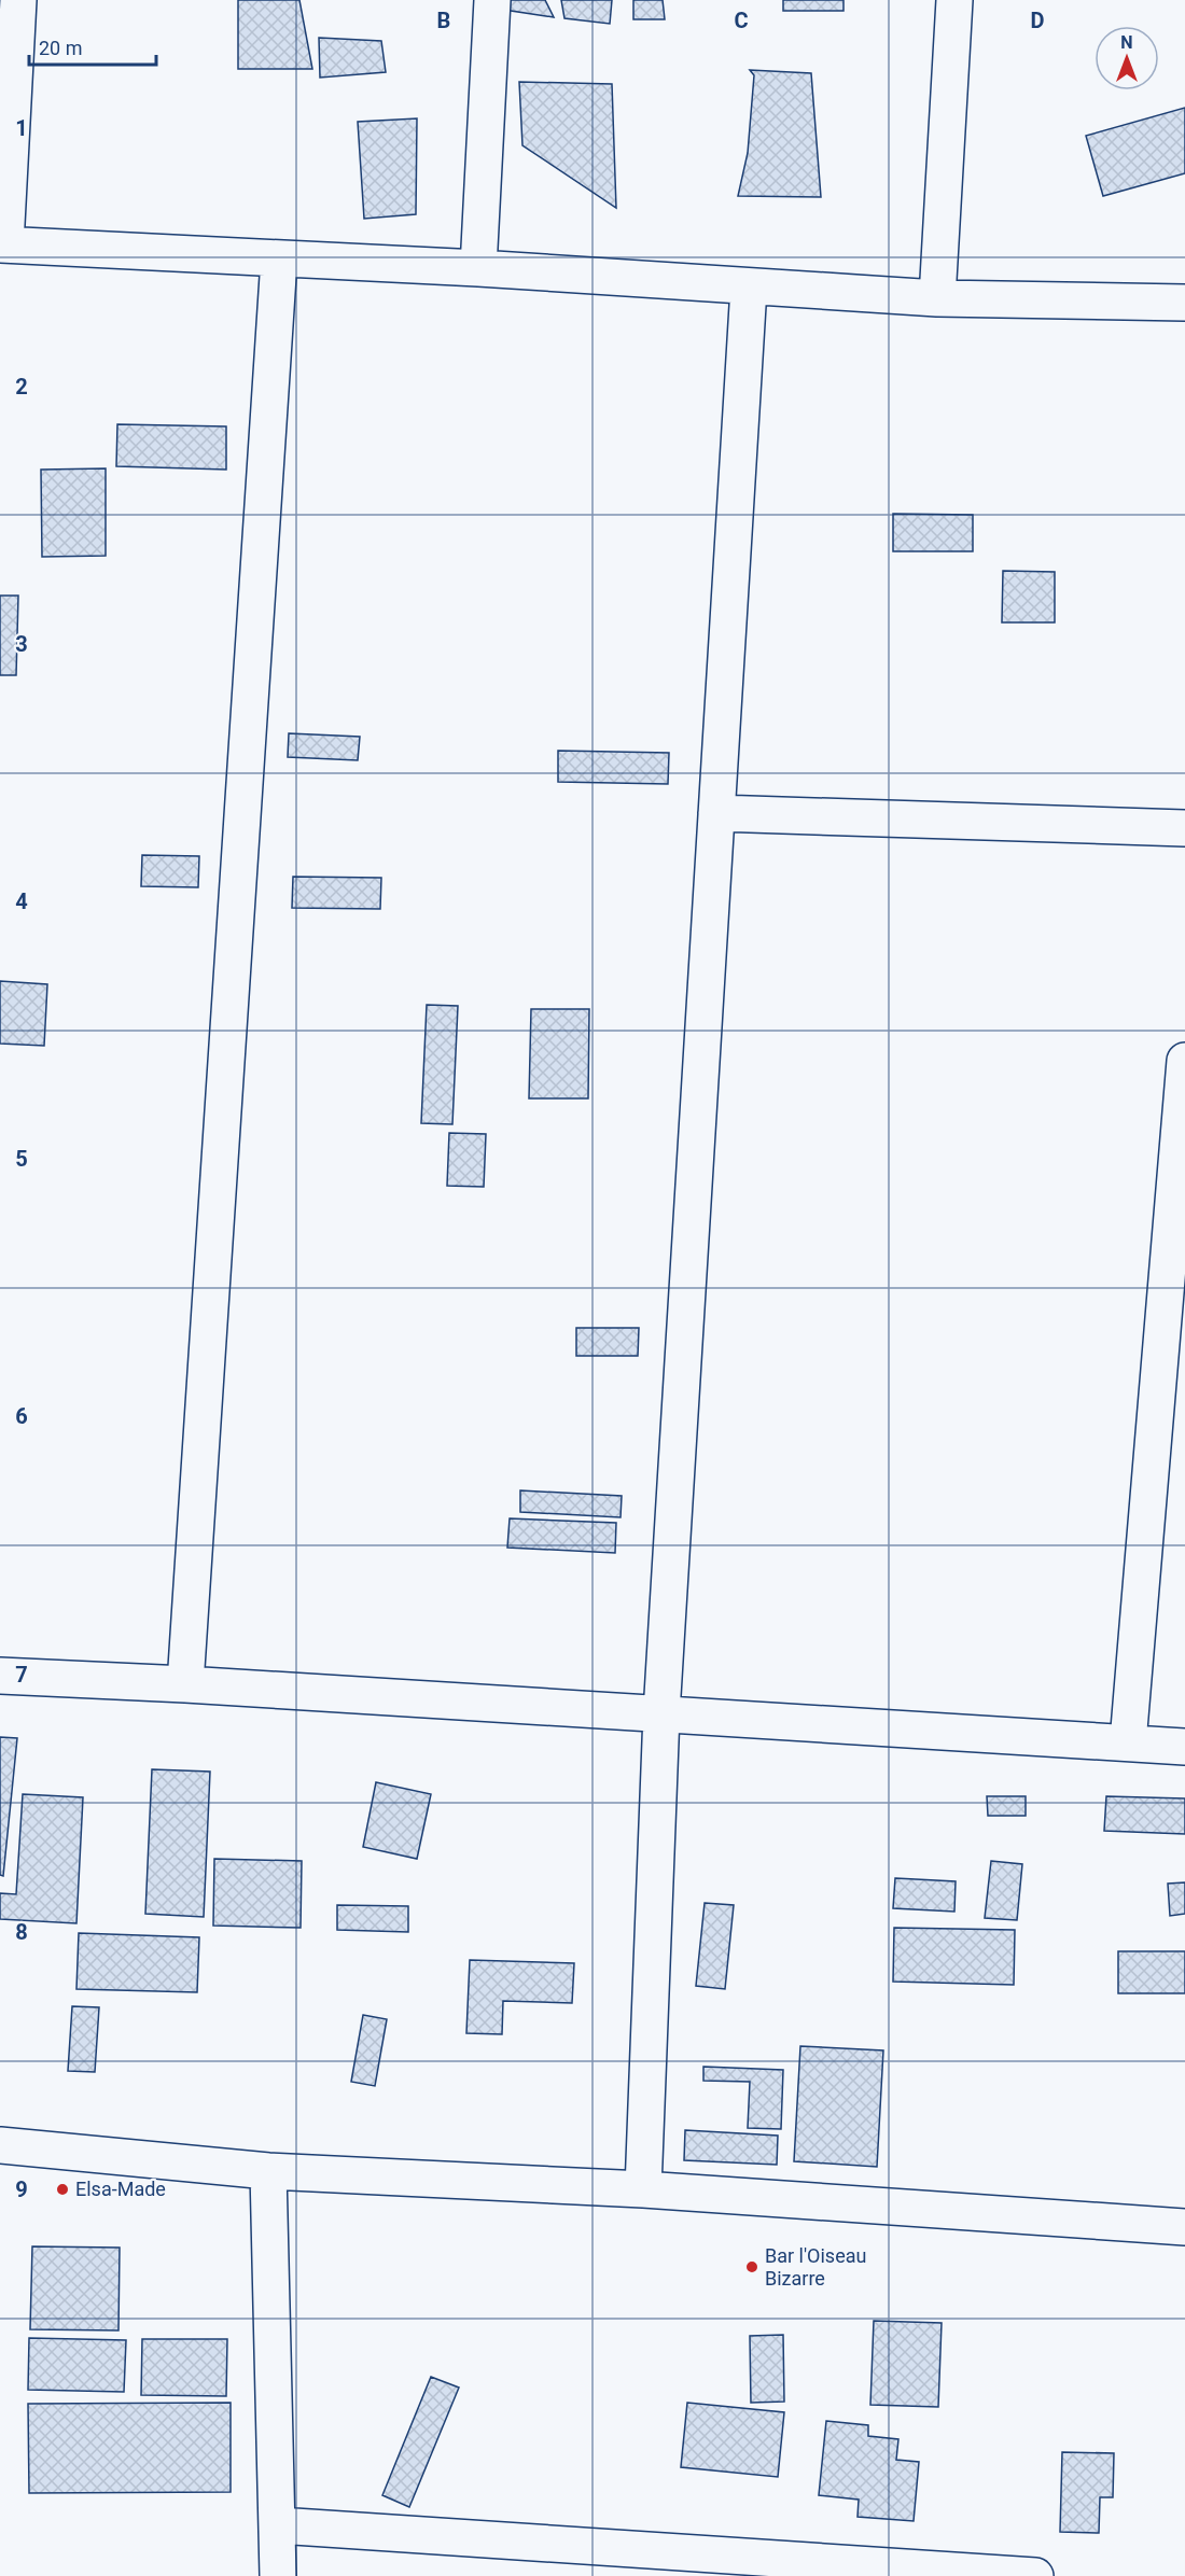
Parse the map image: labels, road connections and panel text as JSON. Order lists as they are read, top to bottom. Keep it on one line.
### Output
{"places":["Elsa-Made","Bar l'Oiseau Bizarre"],"scale_bar":"20 m","north":"top","grid":{"columns":["B","C","D"],"rows":["1","2","3","4","5","6","7","8","9"]}}
